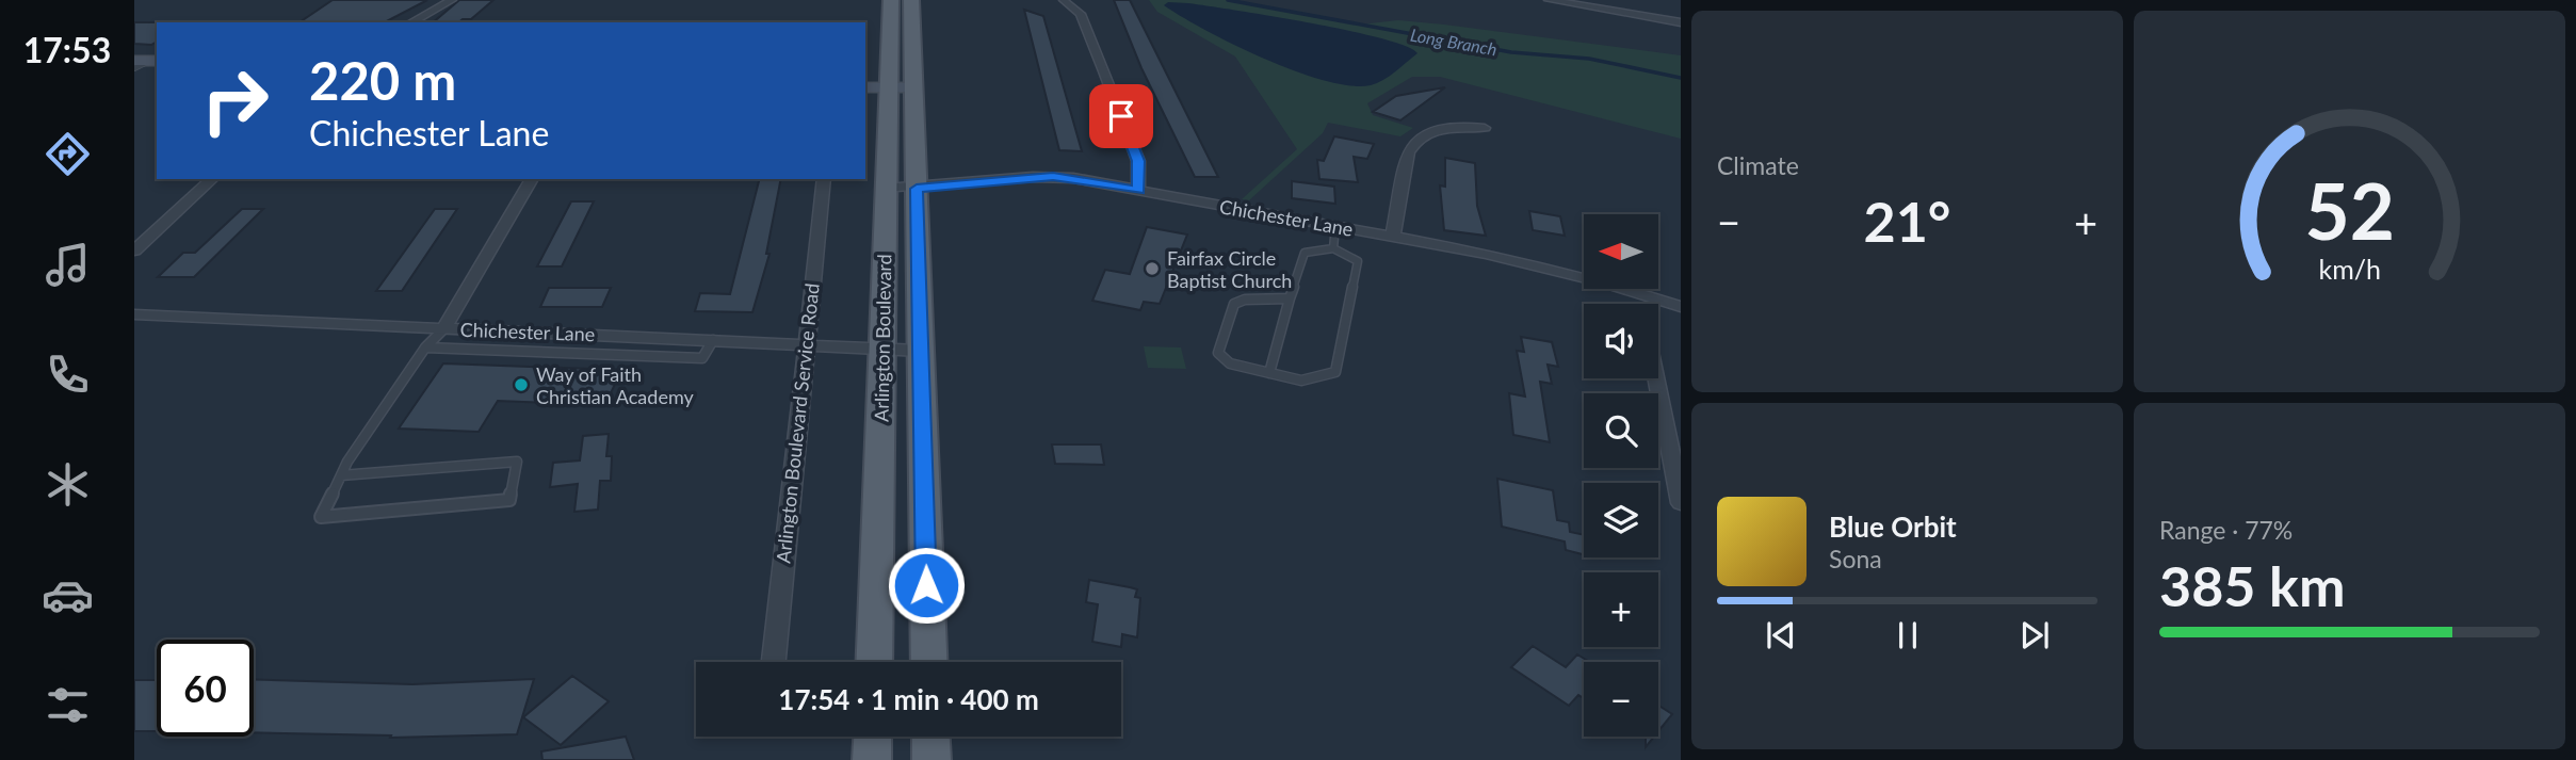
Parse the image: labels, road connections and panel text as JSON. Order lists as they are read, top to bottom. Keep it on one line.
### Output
{"streets":{"main road":["Arlington Boulevard"],"street":["Chichester Lane","Arlington Boulevard Service Road"]},"crossings":[["Chichester Lane","Arlington Boulevard"],["Chichester Lane","Arlington Boulevard Service Road"]],"water":["Long Branch"],"places":["Fairfax Circle Baptist Church","Way of Faith Christian Academy"],"north":"left","page":{"tabs":"17:53","tile":["Climate",["Range · 77%","385 km"]],"turn":["220 m","Chichester Lane"],"heat":["−","21°","+"],"map_buttons":["+","−"],"song":["Blue Orbit","Sona"],"limit":"60","trip":"17:54 · 1 min · 400 m","gauge":["52","km/h"]}}
